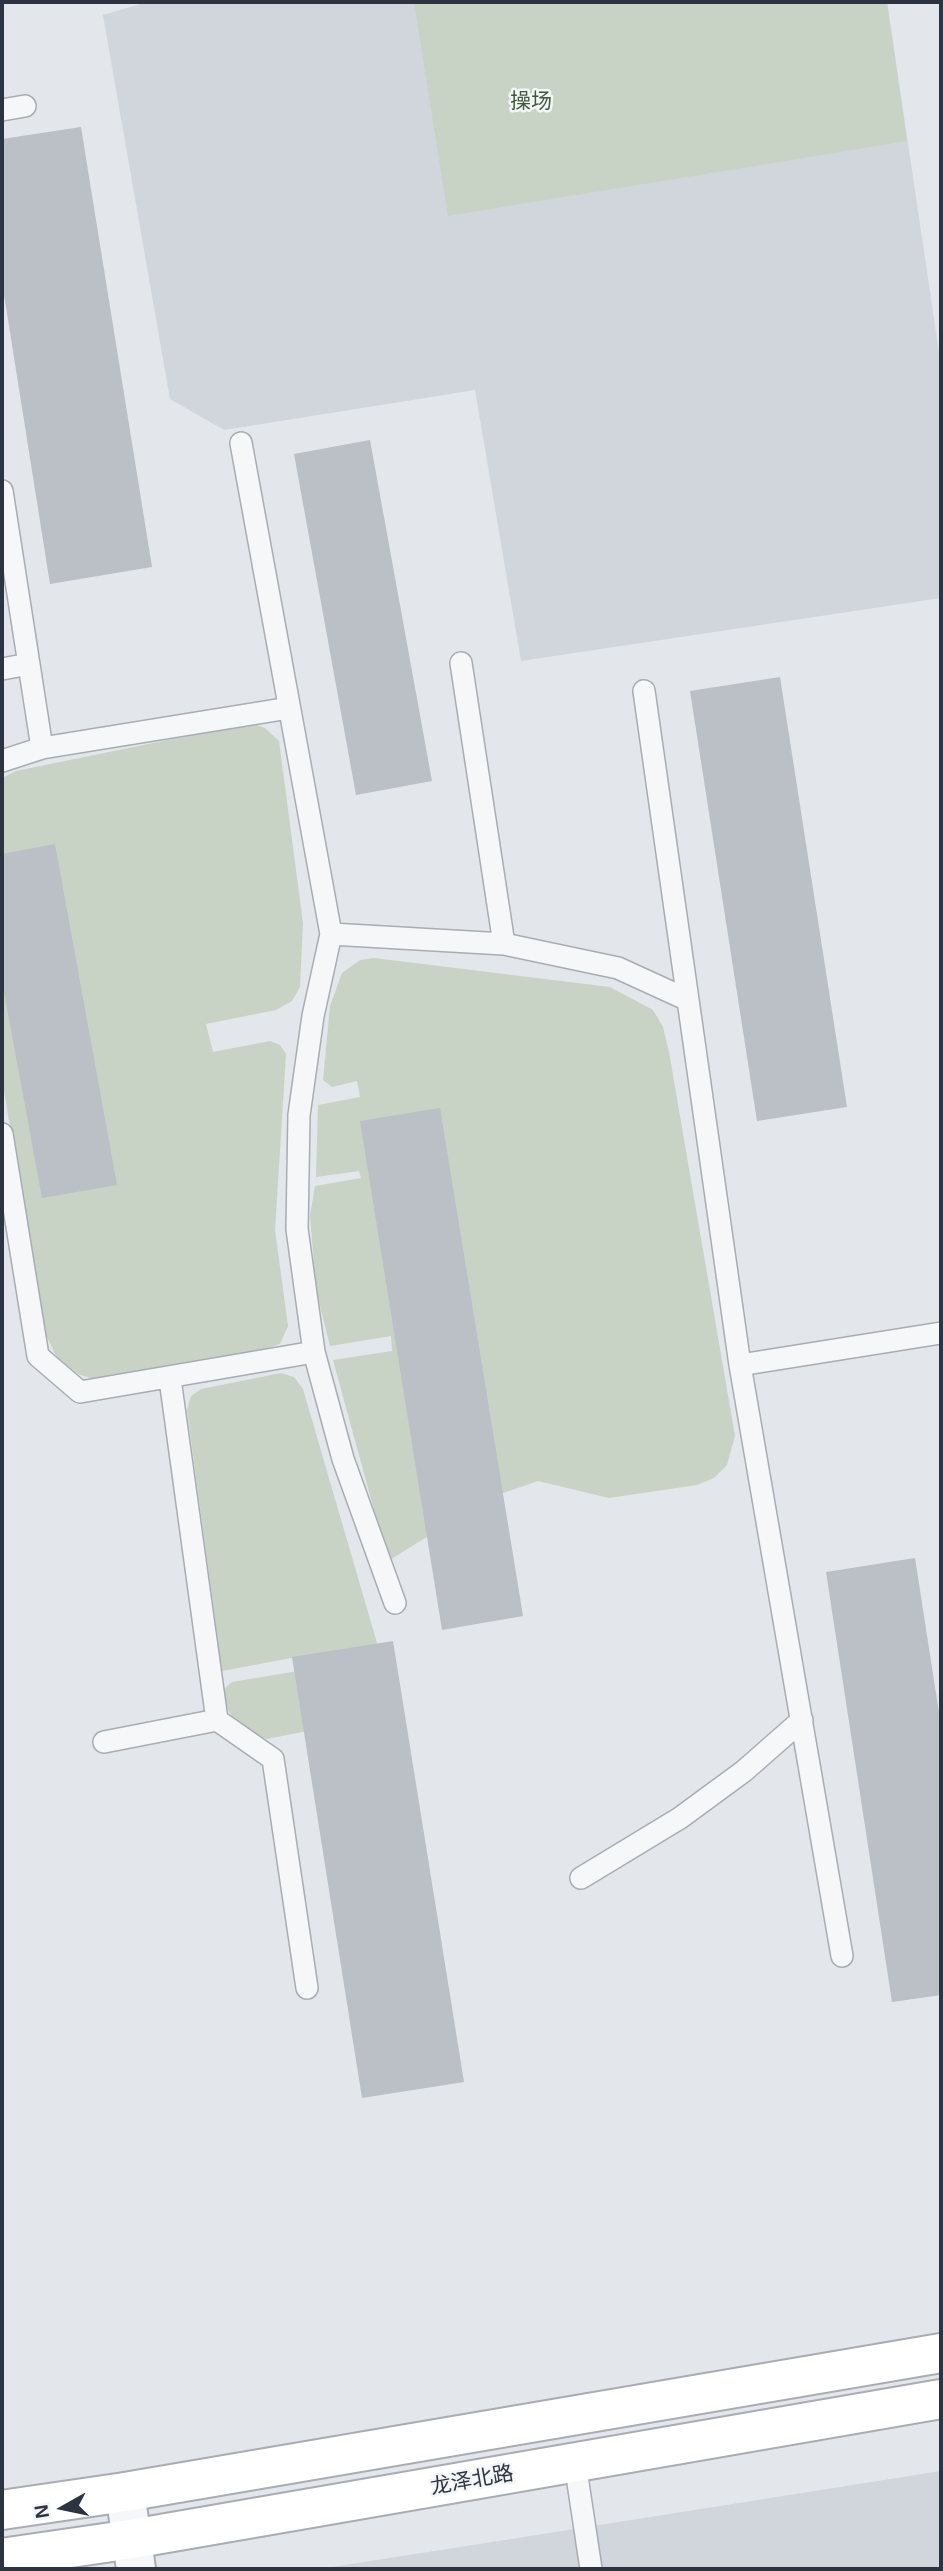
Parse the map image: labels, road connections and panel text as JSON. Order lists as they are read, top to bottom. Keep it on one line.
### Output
{"streets":{"main road":["龙泽北路"]},"parks":["操场"],"north":"left"}
